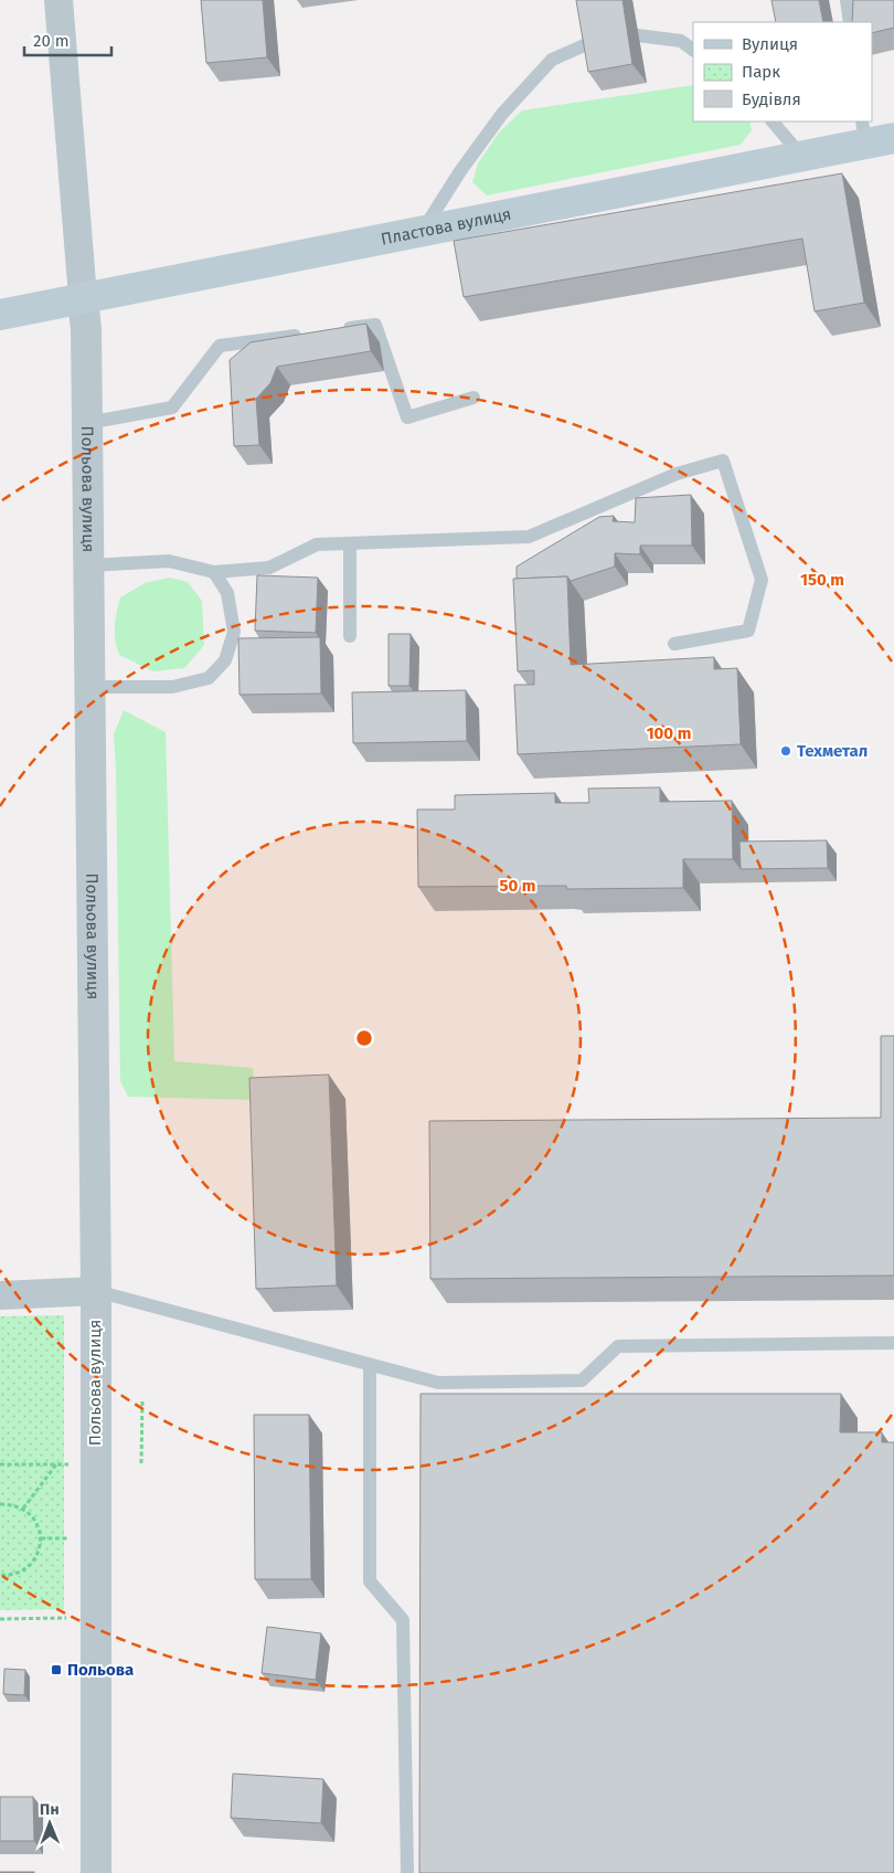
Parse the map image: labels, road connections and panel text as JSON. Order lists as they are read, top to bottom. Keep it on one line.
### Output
{"streets":{"main road":["Пластова вулиця"],"street":["Польова вулиця"]},"crossings":[["Пластова вулиця","Польова вулиця"]],"places":{"other":["Техметал"],"transit":["Польова"]},"legend":["Вулиця","Парк","Будівля"],"scale_bar":"20 m","north":"top","rings":["150 m","100 m","50 m"]}
